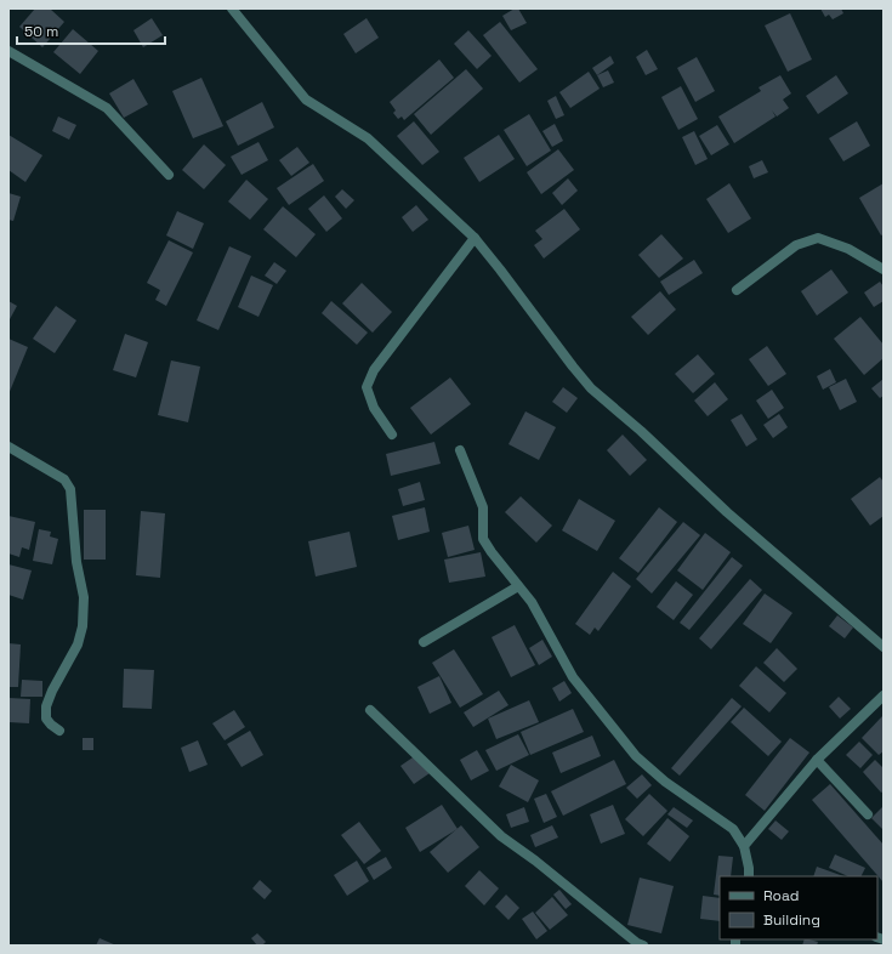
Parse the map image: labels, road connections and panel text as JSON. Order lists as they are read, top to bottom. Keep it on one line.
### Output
{"legend":["Road","Building"],"scale_bar":"50 m"}
